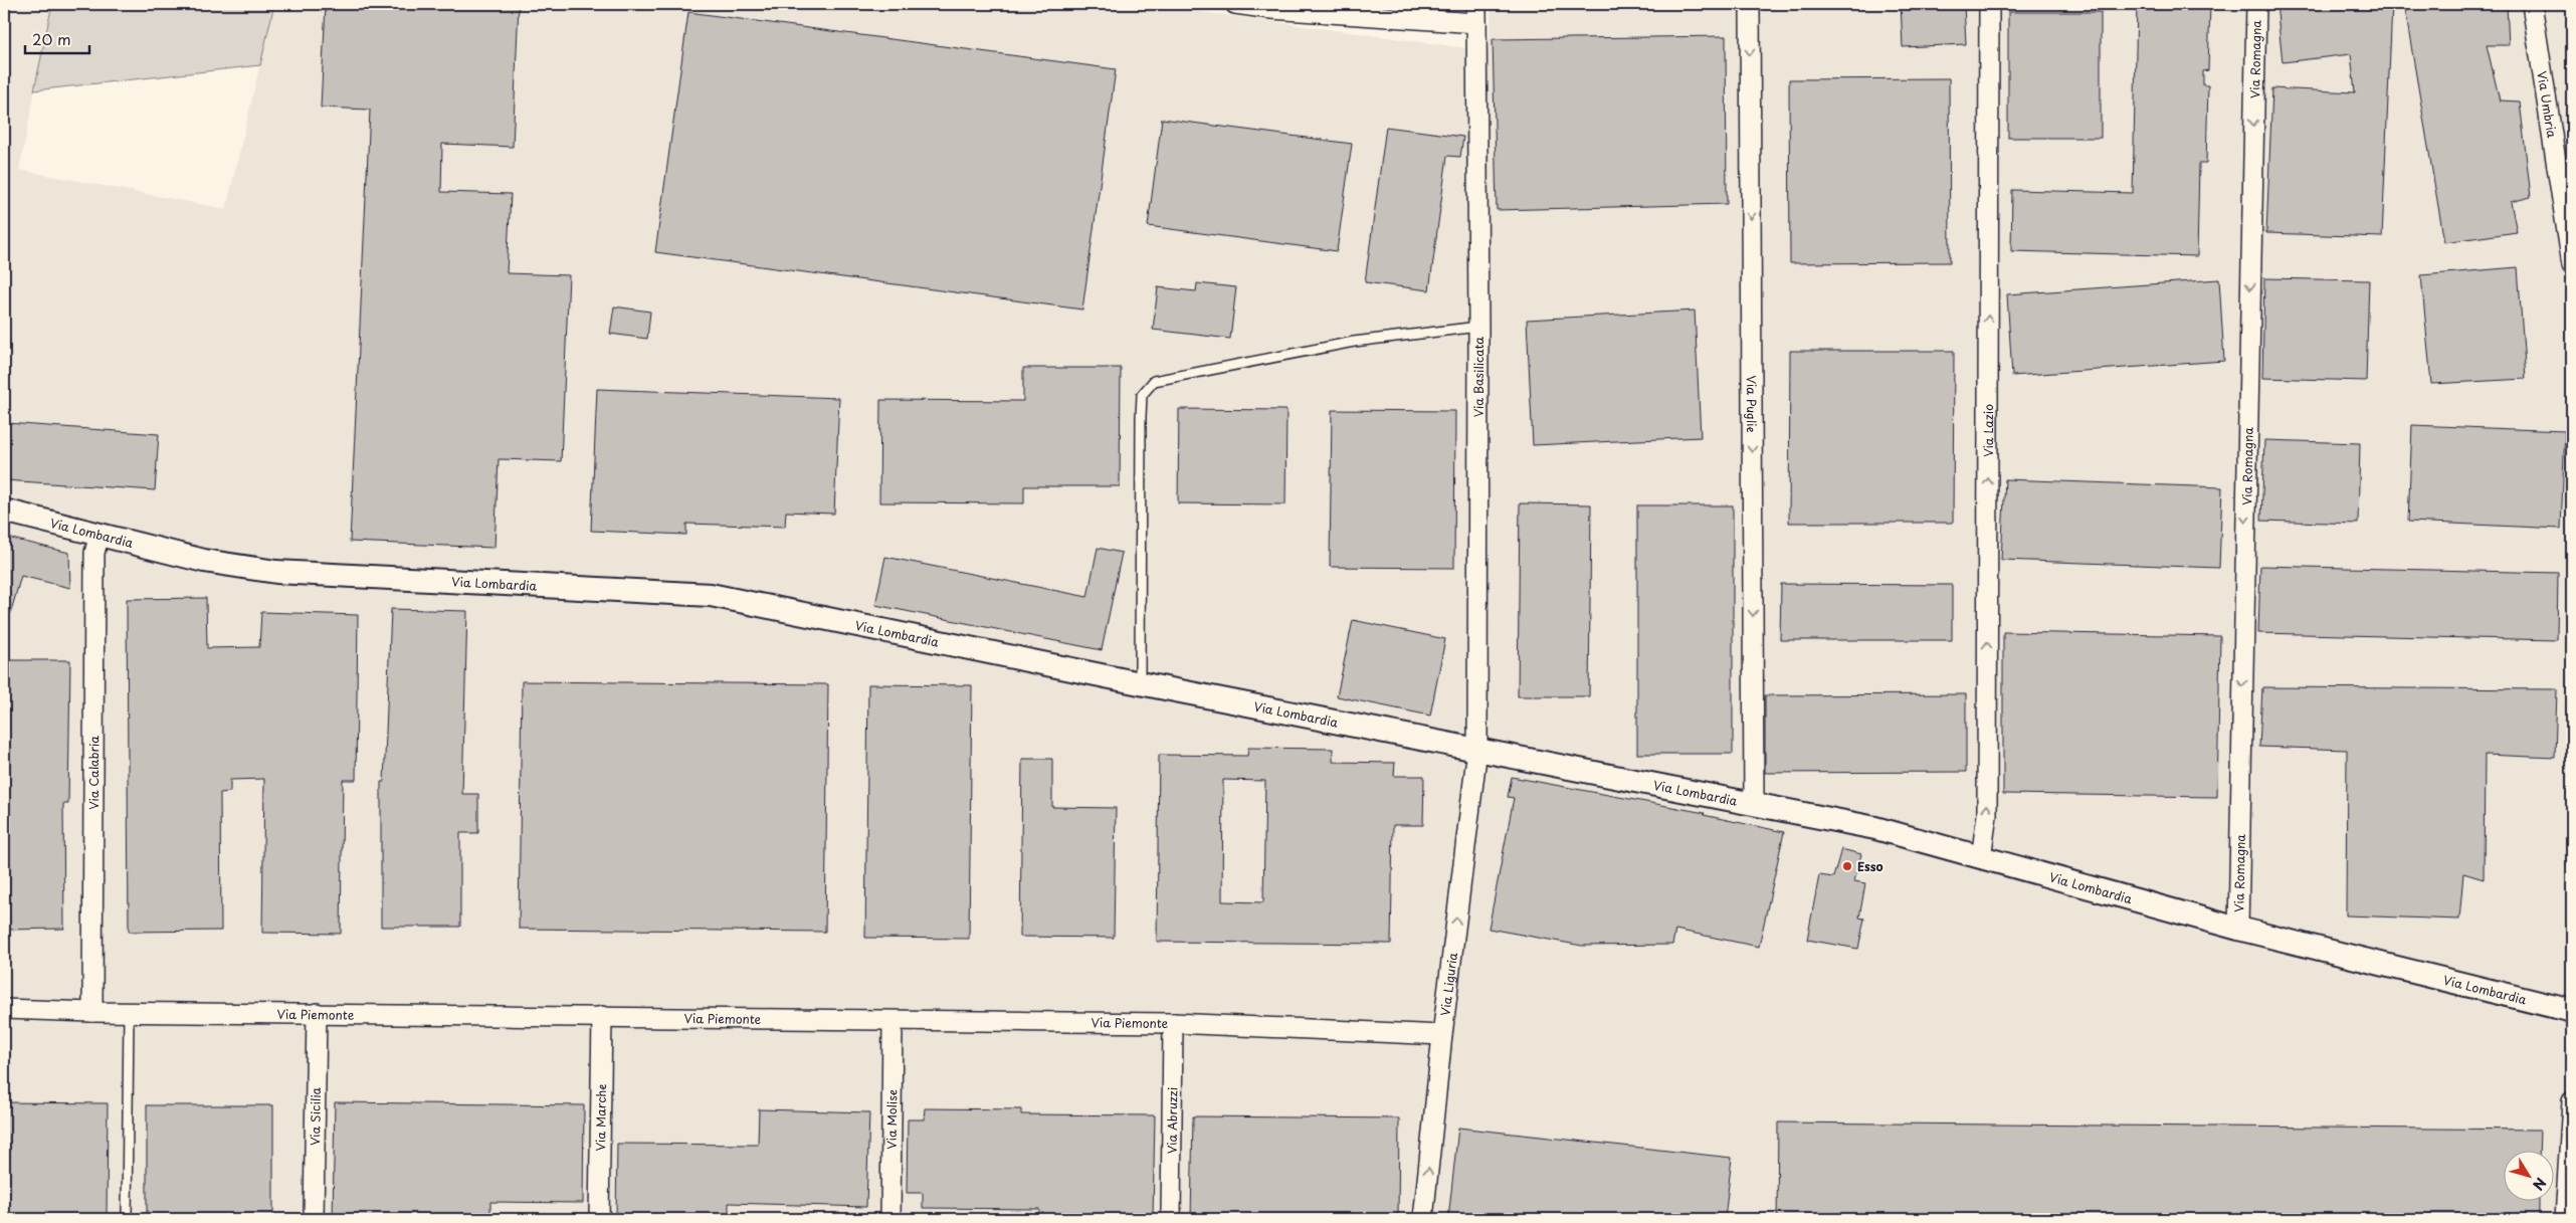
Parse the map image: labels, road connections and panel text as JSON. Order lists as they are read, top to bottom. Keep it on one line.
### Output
{"streets":{"street":["Via Romagna","Via Umbria","Via Basilicata","Via Puglie","Via Lazio","Via Lombardia","Via Calabria","Via Liguria","Via Piemonte","Via Sicilia","Via Marche","Via Molise","Via Abruzzi"]},"crossings":[["Via Romagna","Via Lombardia"],["Via Basilicata","Via Lombardia"],["Via Basilicata","Via Liguria"],["Via Puglie","Via Lombardia"],["Via Lazio","Via Lombardia"],["Via Lombardia","Via Calabria"],["Via Lombardia","Via Liguria"],["Via Calabria","Via Piemonte"],["Via Liguria","Via Piemonte"],["Via Piemonte","Via Sicilia"],["Via Piemonte","Via Marche"],["Via Piemonte","Via Molise"],["Via Piemonte","Via Abruzzi"]],"one_way":["Via Romagna","Via Puglie","Via Lazio","Via Liguria"],"places":["Esso"],"scale_bar":"20 m","north":"bottom right"}
